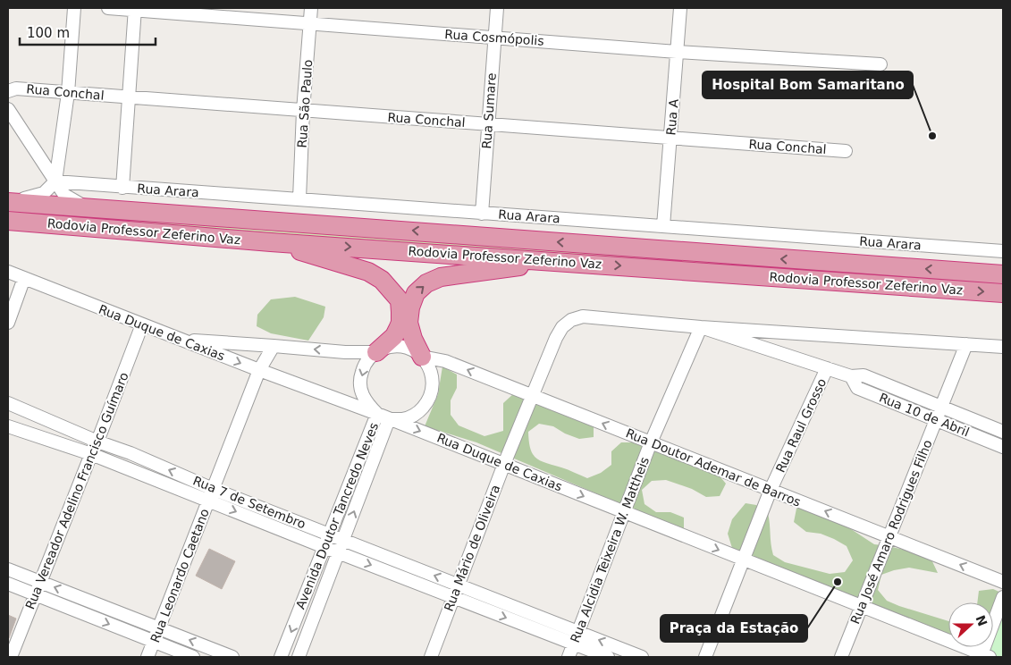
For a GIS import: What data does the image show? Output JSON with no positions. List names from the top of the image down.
{
  "streets": {
    "highway": ["Rodovia Professor Zeferino Vaz"],
    "street": [
      "Rua Cosmópolis",
      "Rua Conchal",
      "Rua São Paulo",
      "Rua Sumare",
      "Rua A",
      "Rua Arara",
      "Rua Duque de Caxias",
      "Rua 10 de Abril",
      "Rua Raul Grosso",
      "Rua Doutor Ademar de Barros",
      "Rua Vereador Adelino Francisco Guímaro",
      "Rua 7 de Setembro",
      "Avenida Doutor Tancredo Neves",
      "Rua José Amaro Rodrigues Filho",
      "Rua Mário de Oliveira",
      "Rua Alcidia Teixeira W. Mattheis",
      "Rua Leonardo Caetano"
    ]
  },
  "crossings": [
    ["Rua Cosmópolis", "Rua São Paulo"],
    ["Rua Cosmópolis", "Rua Sumare"],
    ["Rua Cosmópolis", "Rua A"],
    ["Rua Conchal", "Rua São Paulo"],
    ["Rua Conchal", "Rua Sumare"],
    ["Rua Conchal", "Rua A"],
    ["Rua São Paulo", "Rua Arara"],
    ["Rua Sumare", "Rua Arara"],
    ["Rua A", "Rua Arara"],
    ["Rua Duque de Caxias", "Rua Raul Grosso"],
    ["Rua Duque de Caxias", "Rua Doutor Ademar de Barros"],
    ["Rua Duque de Caxias", "Rua Vereador Adelino Francisco Guímaro"],
    ["Rua Duque de Caxias", "Avenida Doutor Tancredo Neves"],
    ["Rua Duque de Caxias", "Rua José Amaro Rodrigues Filho"],
    ["Rua Duque de Caxias", "Rua Mário de Oliveira"],
    ["Rua Duque de Caxias", "Rua Alcidia Teixeira W. Mattheis"],
    ["Rua Duque de Caxias", "Rua Leonardo Caetano"],
    ["Rua 10 de Abril", "Rua Raul Grosso"],
    ["Rua 10 de Abril", "Rua José Amaro Rodrigues Filho"],
    ["Rua 10 de Abril", "Rua Mário de Oliveira"],
    ["Rua 10 de Abril", "Rua Alcidia Teixeira W. Mattheis"],
    ["Rua Raul Grosso", "Rua Doutor Ademar de Barros"],
    ["Rua Doutor Ademar de Barros", "Avenida Doutor Tancredo Neves"],
    ["Rua Doutor Ademar de Barros", "Rua José Amaro Rodrigues Filho"],
    ["Rua Doutor Ademar de Barros", "Rua Mário de Oliveira"],
    ["Rua Doutor Ademar de Barros", "Rua Alcidia Teixeira W. Mattheis"],
    ["Rua Vereador Adelino Francisco Guímaro", "Rua 7 de Setembro"],
    ["Rua 7 de Setembro", "Avenida Doutor Tancredo Neves"],
    ["Rua 7 de Setembro", "Rua Mário de Oliveira"],
    ["Rua 7 de Setembro", "Rua Alcidia Teixeira W. Mattheis"],
    ["Rua 7 de Setembro", "Rua Leonardo Caetano"],
    ["Rua Mário de Oliveira", "Rua Alcidia Teixeira W. Mattheis"]
  ],
  "one_way": ["Rua Duque de Caxias", "Rua Doutor Ademar de Barros"],
  "places": ["Hospital Bom Samaritano", "Praça da Estação"],
  "scale_bar": "100 m",
  "north": "right"
}
